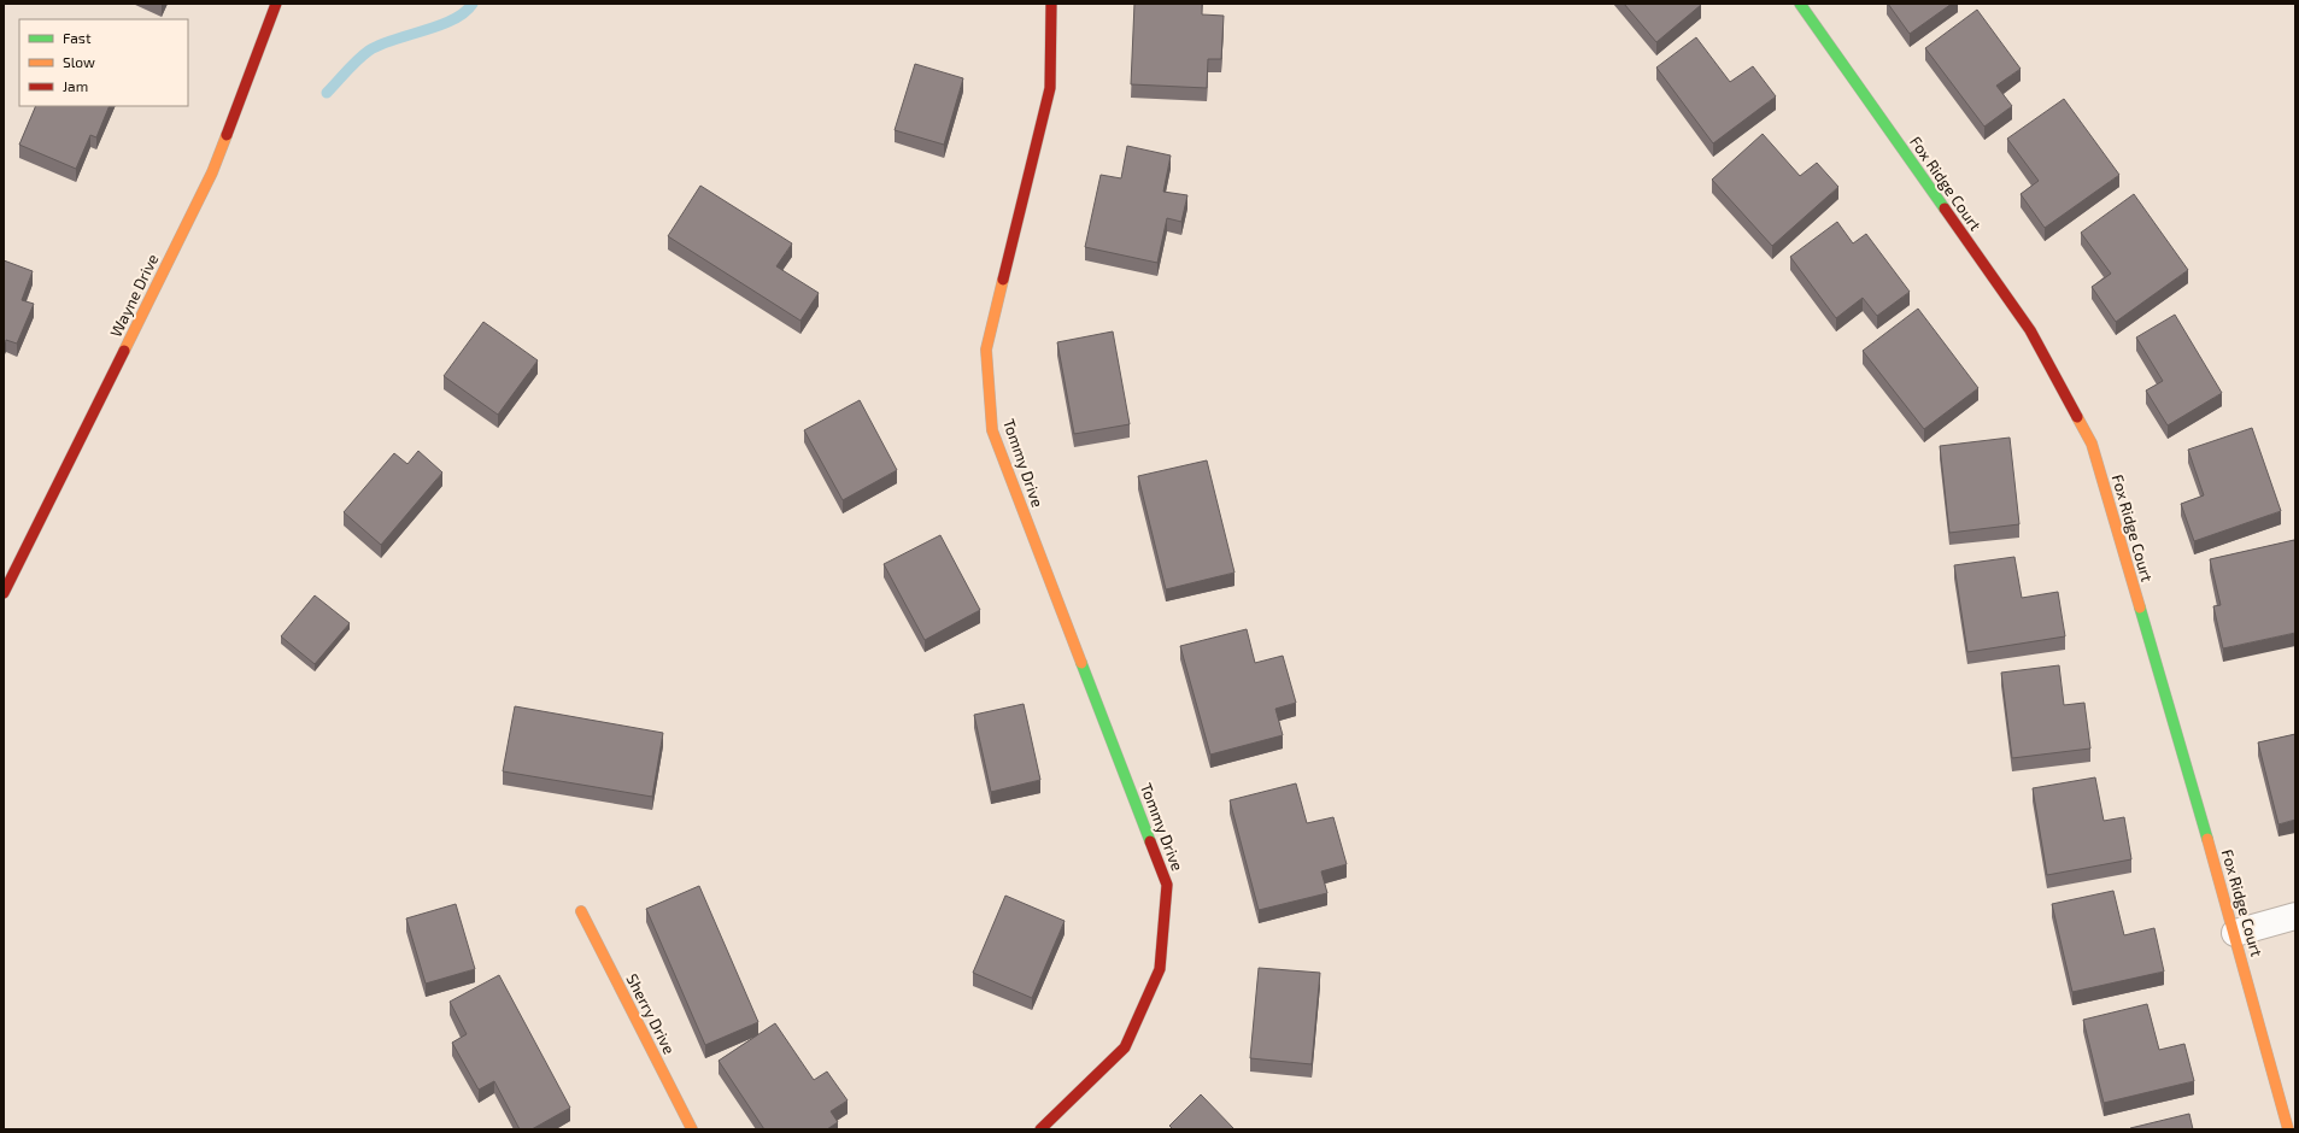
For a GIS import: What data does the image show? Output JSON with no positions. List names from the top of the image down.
{
  "streets": {
    "street": [
      "Fox Ridge Court",
      "Wayne Drive",
      "Tommy Drive",
      "Sherry Drive"
    ]
  },
  "legend": ["Fast", "Slow", "Jam"]
}
